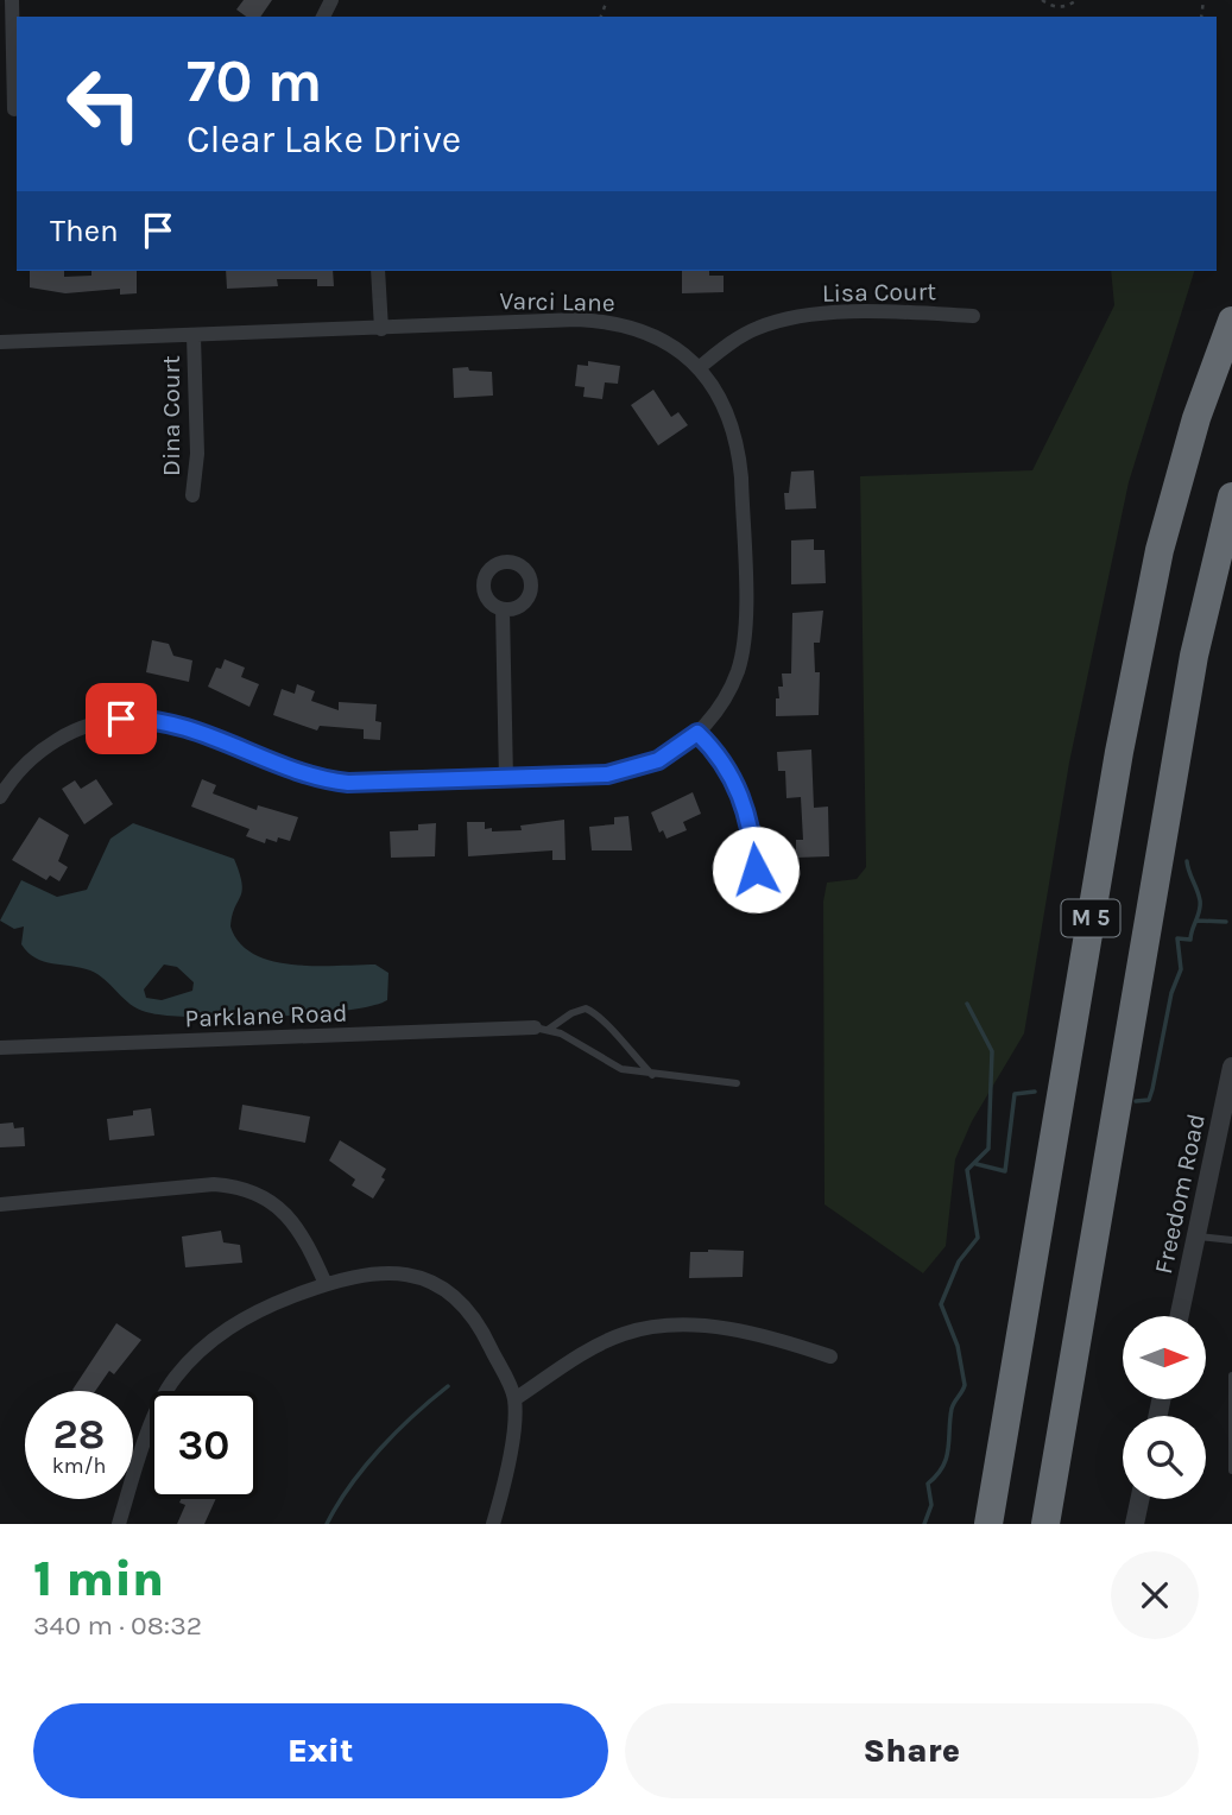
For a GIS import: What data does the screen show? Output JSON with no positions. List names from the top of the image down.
{
  "streets": {
    "highway": ["M 5"],
    "street": [
      "Lisa Court",
      "Varci Lane",
      "Dina Court",
      "Parklane Road",
      "Freedom Road"
    ]
  },
  "crossings": [
    ["Lisa Court", "Varci Lane"],
    ["Varci Lane", "Dina Court"]
  ],
  "north": "right",
  "page": {
    "turn": ["70 m", "Clear Lake Drive"],
    "then": "Then",
    "speed": "28 km/h",
    "limit": "30",
    "heading": ["1 min", "340 m · 08:32"],
    "buttons": ["Exit", "Share"]
  }
}
